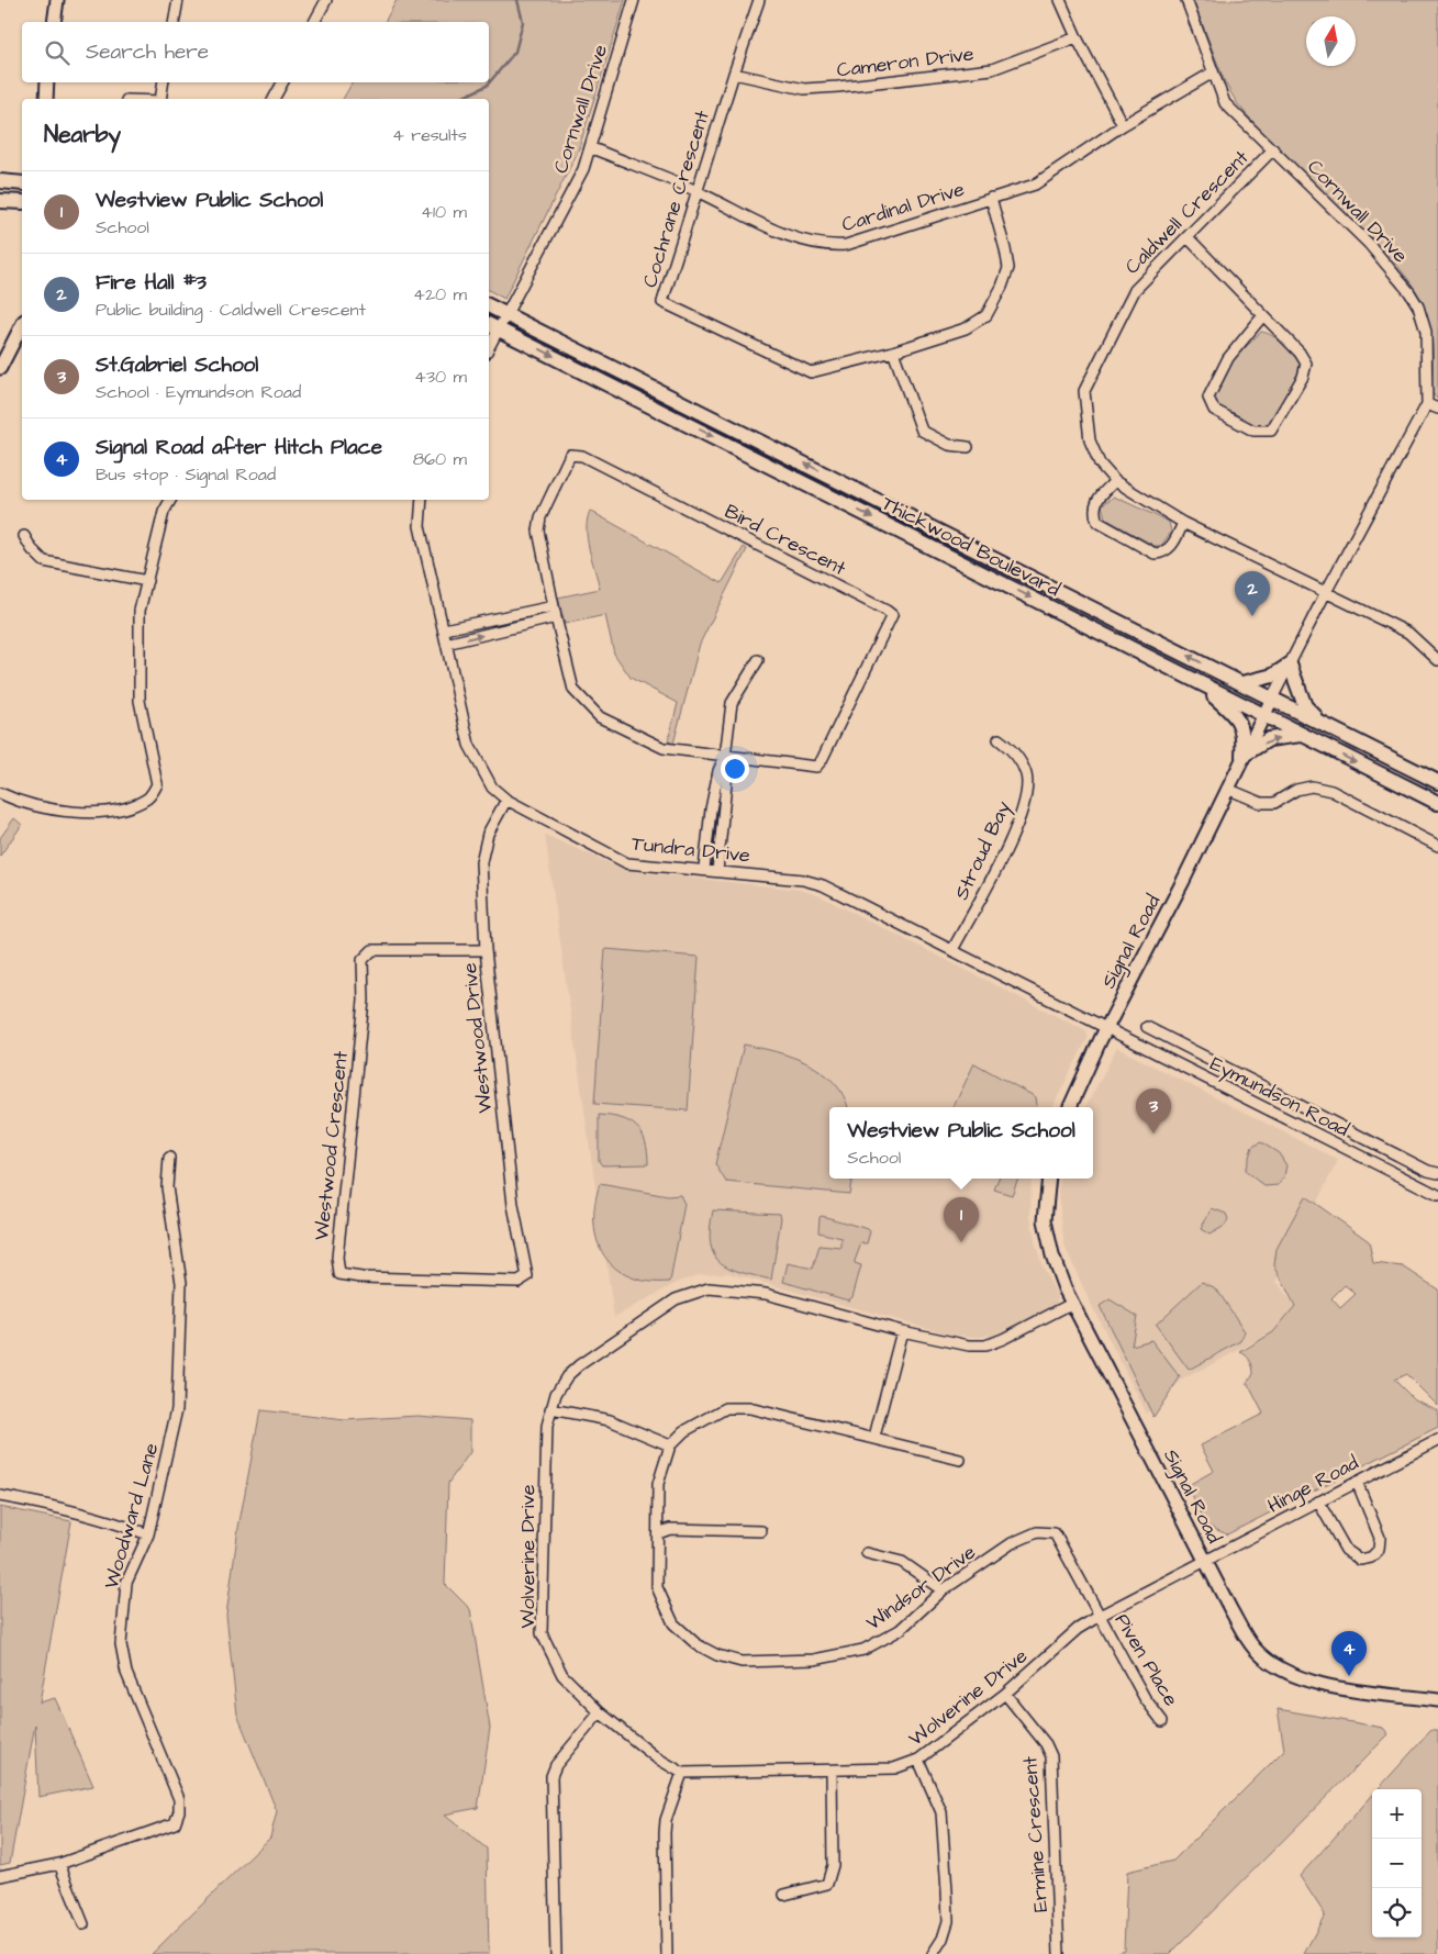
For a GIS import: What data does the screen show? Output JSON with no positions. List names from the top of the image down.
{
  "streets": {
    "main road": ["Thickwood Boulevard"],
    "street": [
      "Cameron Drive",
      "Cornwall Drive",
      "Cochrane Crescent",
      "Cardinal Drive",
      "Caldwell Crescent",
      "Bird Crescent",
      "Tundra Drive",
      "Stroud Bay",
      "Signal Road",
      "Westwood Drive",
      "Eymundson Road",
      "Westwood Crescent",
      "Hinge Road",
      "Woodward Lane",
      "Wolverine Drive",
      "Windsor Drive",
      "Piven Place",
      "Ermine Crescent"
    ]
  },
  "crossings": [
    ["Cameron Drive", "Cochrane Crescent"],
    ["Cornwall Drive", "Cardinal Drive"],
    ["Cornwall Drive", "Caldwell Crescent"],
    ["Cornwall Drive", "Thickwood Boulevard"],
    ["Cornwall Drive", "Signal Road"],
    ["Cochrane Crescent", "Cardinal Drive"],
    ["Thickwood Boulevard", "Signal Road"],
    ["Tundra Drive", "Stroud Bay"],
    ["Tundra Drive", "Signal Road"],
    ["Tundra Drive", "Westwood Drive"],
    ["Tundra Drive", "Eymundson Road"],
    ["Signal Road", "Eymundson Road"],
    ["Signal Road", "Hinge Road"],
    ["Signal Road", "Wolverine Drive"],
    ["Westwood Drive", "Westwood Crescent"],
    ["Hinge Road", "Wolverine Drive"],
    ["Wolverine Drive", "Windsor Drive"],
    ["Wolverine Drive", "Piven Place"],
    ["Wolverine Drive", "Ermine Crescent"],
    ["Windsor Drive", "Piven Place"]
  ],
  "north": "top",
  "page": {
    "search": "Search here",
    "heading": ["Nearby", "4 results"],
    "list": [
      {
        "mark": "1",
        "name": "Westview Public School",
        "note": "School",
        "value": "410 m"
      },
      {
        "mark": "2",
        "name": "Fire Hall #3",
        "note": "Public building · Caldwell Crescent",
        "value": "420 m"
      },
      {
        "mark": "3",
        "name": "St.Gabriel School",
        "note": "School · Eymundson Road",
        "value": "430 m"
      },
      {
        "mark": "4",
        "name": "Signal Road after Hitch Place",
        "note": "Bus stop · Signal Road",
        "value": "860 m"
      }
    ],
    "pins": [
      "2",
      "3",
      "1",
      "4"
    ],
    "popup": ["Westview Public School", "School"],
    "map_buttons": ["+", "−"]
  }
}
